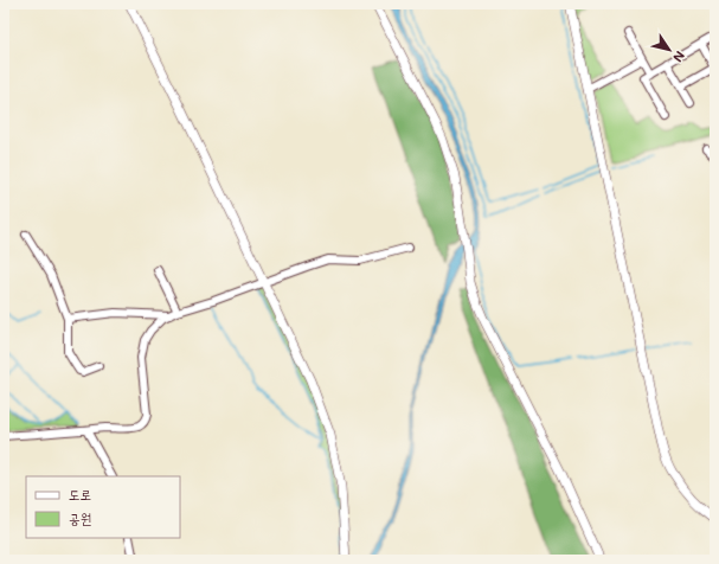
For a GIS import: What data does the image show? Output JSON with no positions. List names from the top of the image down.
{
  "legend": ["도로", "공원"],
  "north": "bottom right"
}
